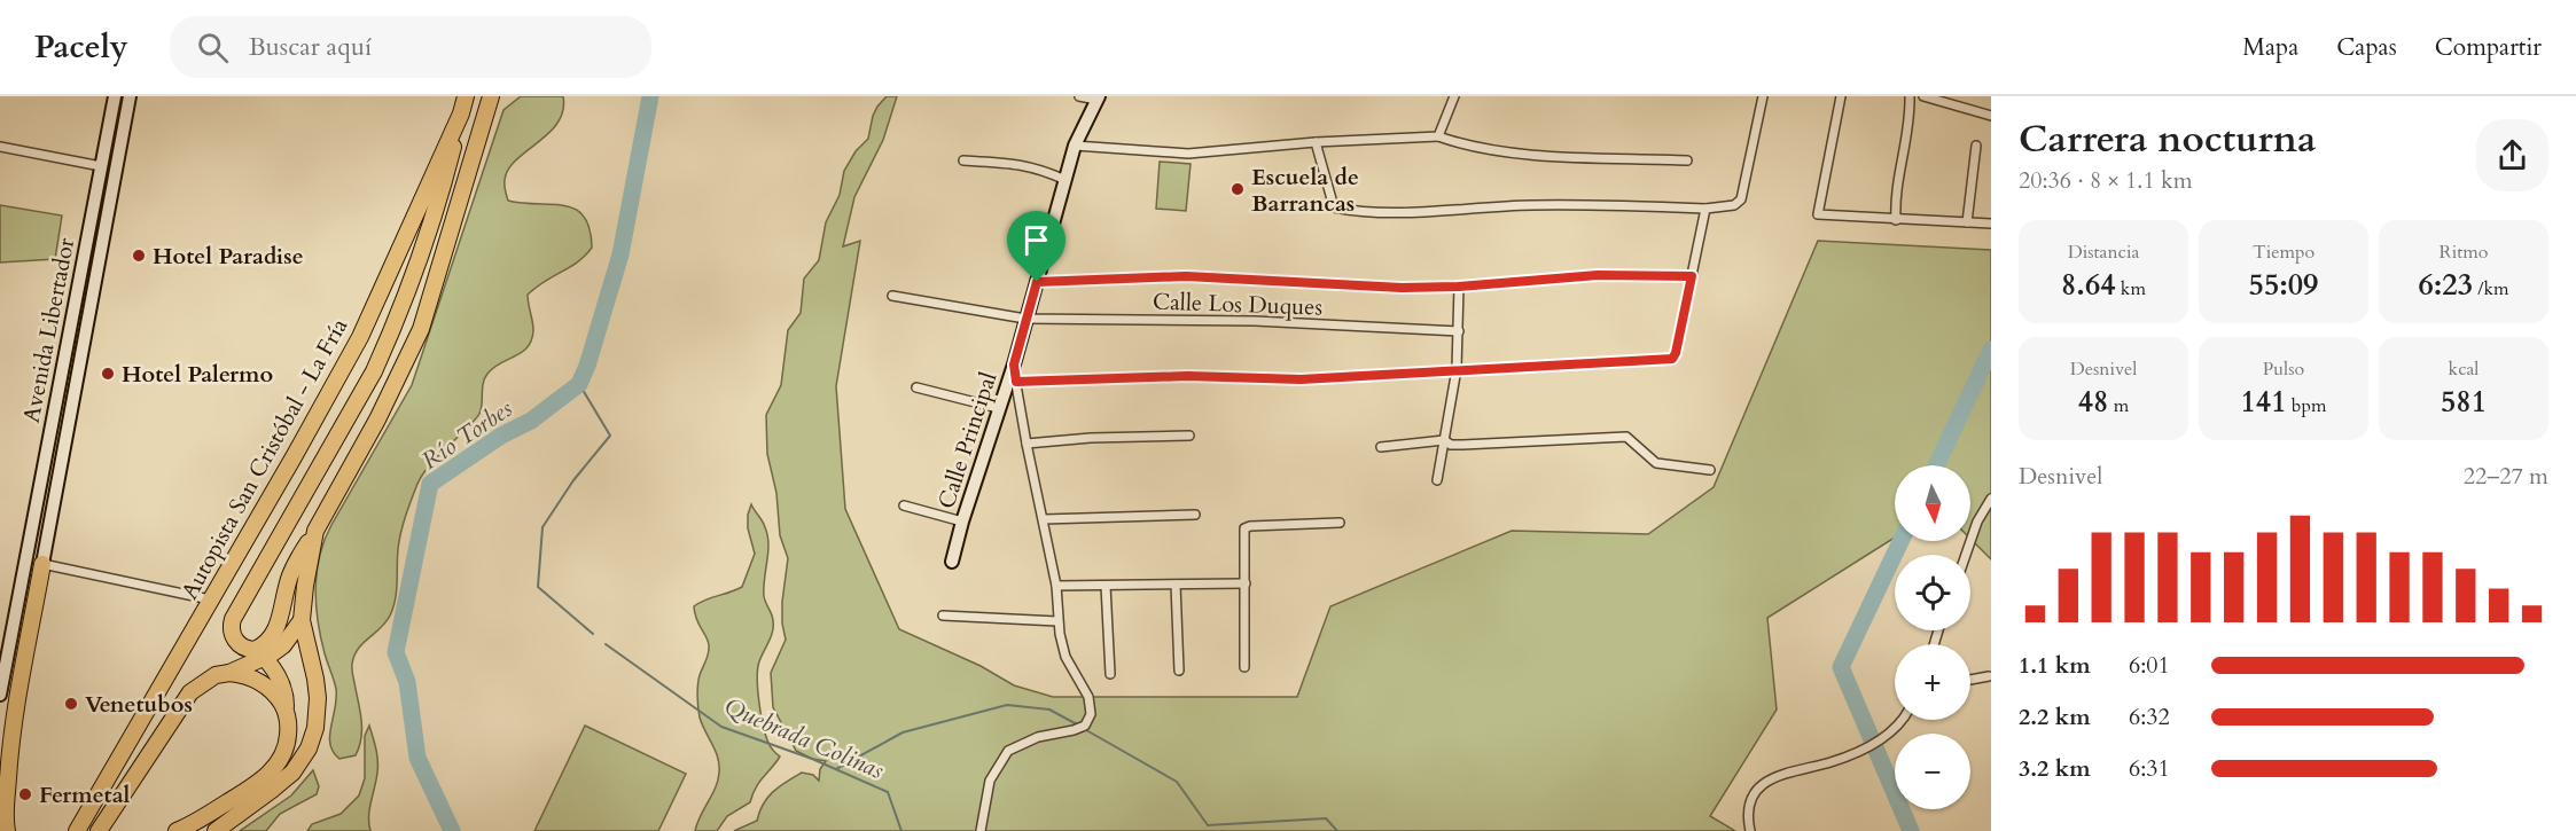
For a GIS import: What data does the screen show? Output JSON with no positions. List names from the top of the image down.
{
  "streets": {
    "highway": ["Autopista San Cristóbal - La Fría"],
    "main road": ["Avenida Libertador", "Calle Principal"],
    "street": ["Calle Los Duques"]
  },
  "crossings": [
    ["Calle Los Duques", "Calle Principal"]
  ],
  "water": ["Río Torbes", "Quebrada Colinas"],
  "places": [
    "Escuela de Barrancas",
    "Hotel Paradise",
    "Hotel Palermo",
    "Venetubos",
    "Fermetal"
  ],
  "north": "bottom",
  "page": {
    "header": "Pacely",
    "search": "Buscar aquí",
    "nav": ["Mapa", "Capas", "Compartir"],
    "heading": ["Carrera nocturna", "20:36 · 8 × 1.1 km"],
    "stats": [
      ["Distancia", "8.64 km"],
      ["Tiempo", "55:09"],
      ["Ritmo", "6:23 /km"],
      ["Desnivel", "48 m"],
      ["Pulso", "141 bpm"],
      ["kcal", "581"]
    ],
    "chart": ["Desnivel", "22–27 m"],
    "map_buttons": ["+", "−"],
    "list": [
      {
        "name": "1.1 km",
        "note": "6:01"
      },
      {
        "name": "2.2 km",
        "note": "6:32"
      },
      {
        "name": "3.2 km",
        "note": "6:31"
      }
    ]
  }
}
